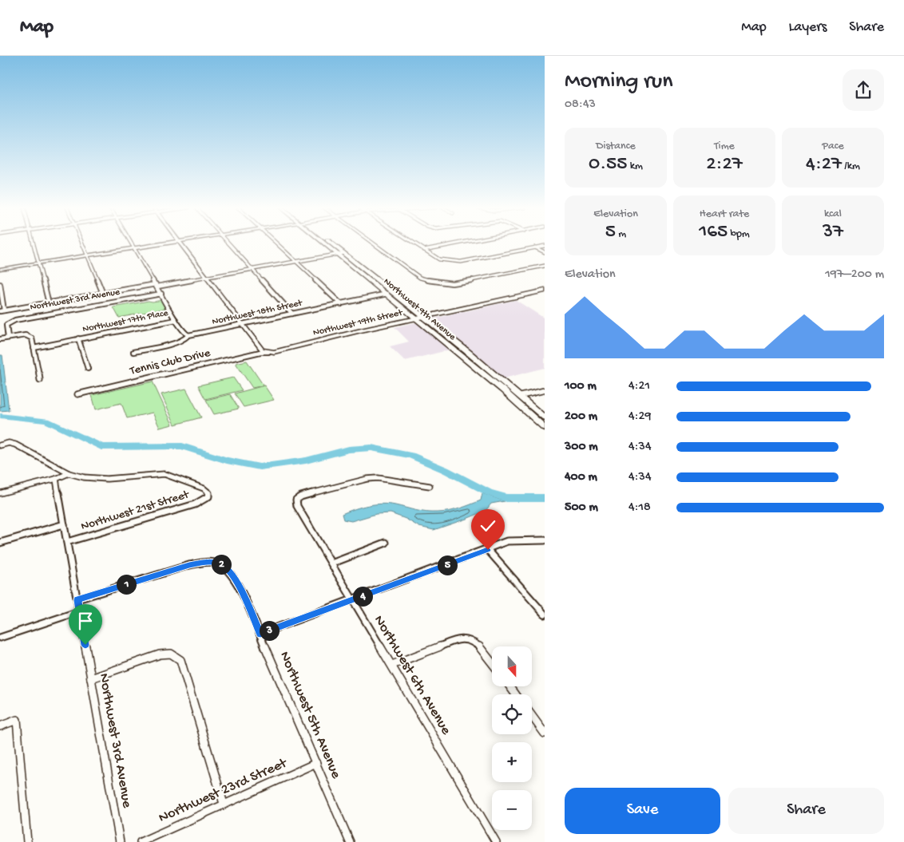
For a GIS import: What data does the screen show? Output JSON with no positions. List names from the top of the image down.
{
  "streets": {
    "main road": ["Northwest 9th Avenue"],
    "street": [
      "Northwest 3rd Avenue",
      "Northwest 18th Street",
      "Northwest 17th Place",
      "Northwest 19th Street",
      "Tennis Club Drive",
      "Northwest 21st Street",
      "Northwest 6th Avenue",
      "Northwest 5th Avenue",
      "Northwest 23rd Street"
    ]
  },
  "crossings": [
    ["Northwest 3rd Avenue", "Northwest 21st Street"],
    ["Northwest 3rd Avenue", "Northwest 5th Avenue"],
    ["Northwest 9th Avenue", "Northwest 18th Street"],
    ["Northwest 9th Avenue", "Northwest 19th Street"],
    ["Northwest 19th Street", "Tennis Club Drive"],
    ["Northwest 5th Avenue", "Northwest 23rd Street"]
  ],
  "north": "bottom",
  "page": {
    "header": "Map",
    "nav": ["Map", "Layers", "Share"],
    "heading": ["Morning run", "08:43"],
    "stats": [
      ["Distance", "0.55 km"],
      ["Time", "2:27"],
      ["Pace", "4:27 /km"],
      ["Elevation", "5 m"],
      ["Heart rate", "165 bpm"],
      ["kcal", "37"]
    ],
    "chart": ["Elevation", "197–200 m"],
    "list": [
      {
        "name": "100 m",
        "note": "4:21"
      },
      {
        "name": "200 m",
        "note": "4:29"
      },
      {
        "name": "300 m",
        "note": "4:34"
      },
      {
        "name": "400 m",
        "note": "4:34"
      },
      {
        "name": "500 m",
        "note": "4:18"
      }
    ],
    "pins": [
      "2",
      "5",
      "1",
      "4",
      "3"
    ],
    "map_buttons": ["+", "−"],
    "buttons": ["Save", "Share"]
  }
}
